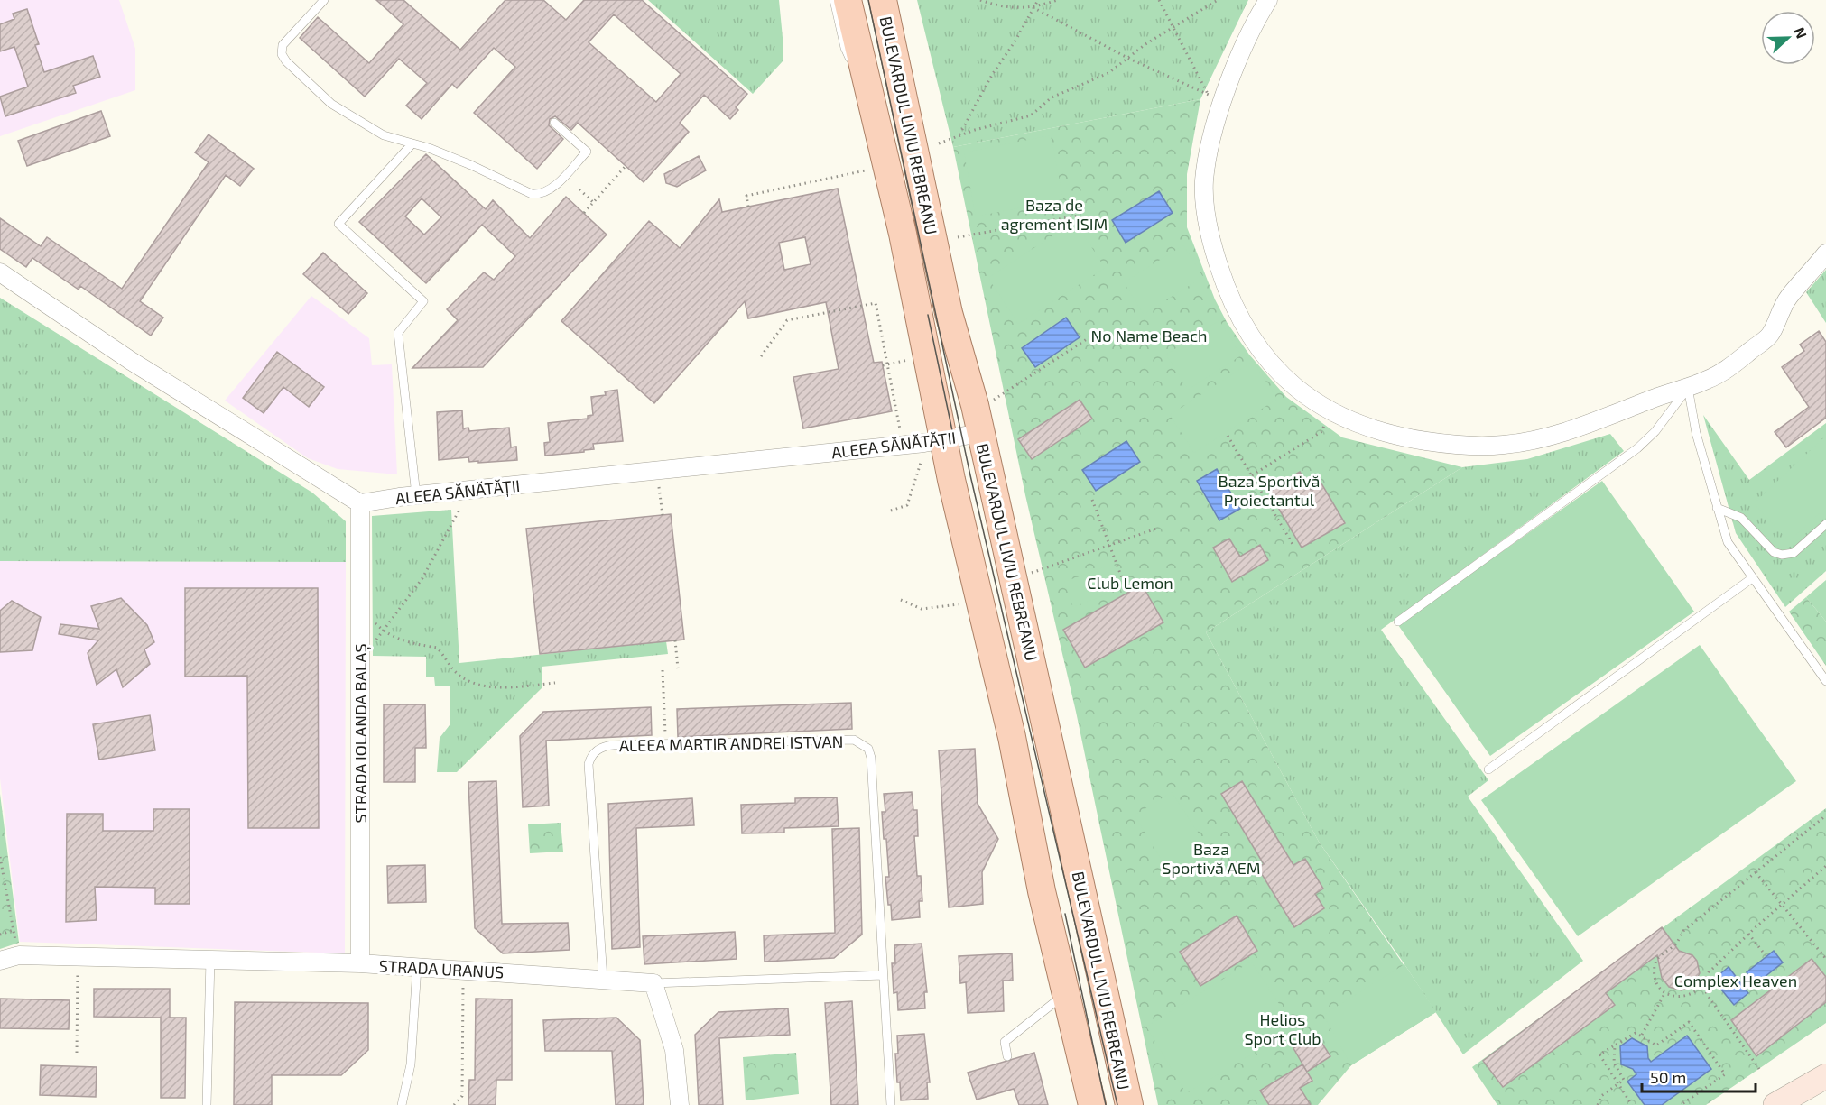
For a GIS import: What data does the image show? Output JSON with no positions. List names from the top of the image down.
{
  "streets": {
    "main road": ["BULEVARDUL LIVIU REBREANU"],
    "street": ["ALEEA SĂNĂTĂȚII", "STRADA IOLANDA BALAȘ", "STRADA URANUS"],
    "lane": ["ALEEA MARTIR ANDREI ISTVAN"]
  },
  "crossings": [
    ["BULEVARDUL LIVIU REBREANU", "ALEEA SĂNĂTĂȚII"],
    ["ALEEA SĂNĂTĂȚII", "STRADA IOLANDA BALAȘ"],
    ["STRADA IOLANDA BALAȘ", "STRADA URANUS"],
    ["ALEEA MARTIR ANDREI ISTVAN", "STRADA URANUS"]
  ],
  "parks": [
    "Baza de agrement ISIM",
    "No Name Beach",
    "Baza Sportivă Proiectantul",
    "Club Lemon",
    "Baza Sportivă AEM",
    "Complex Heaven",
    "Helios Sport Club"
  ],
  "scale_bar": "50 m",
  "north": "right"
}
